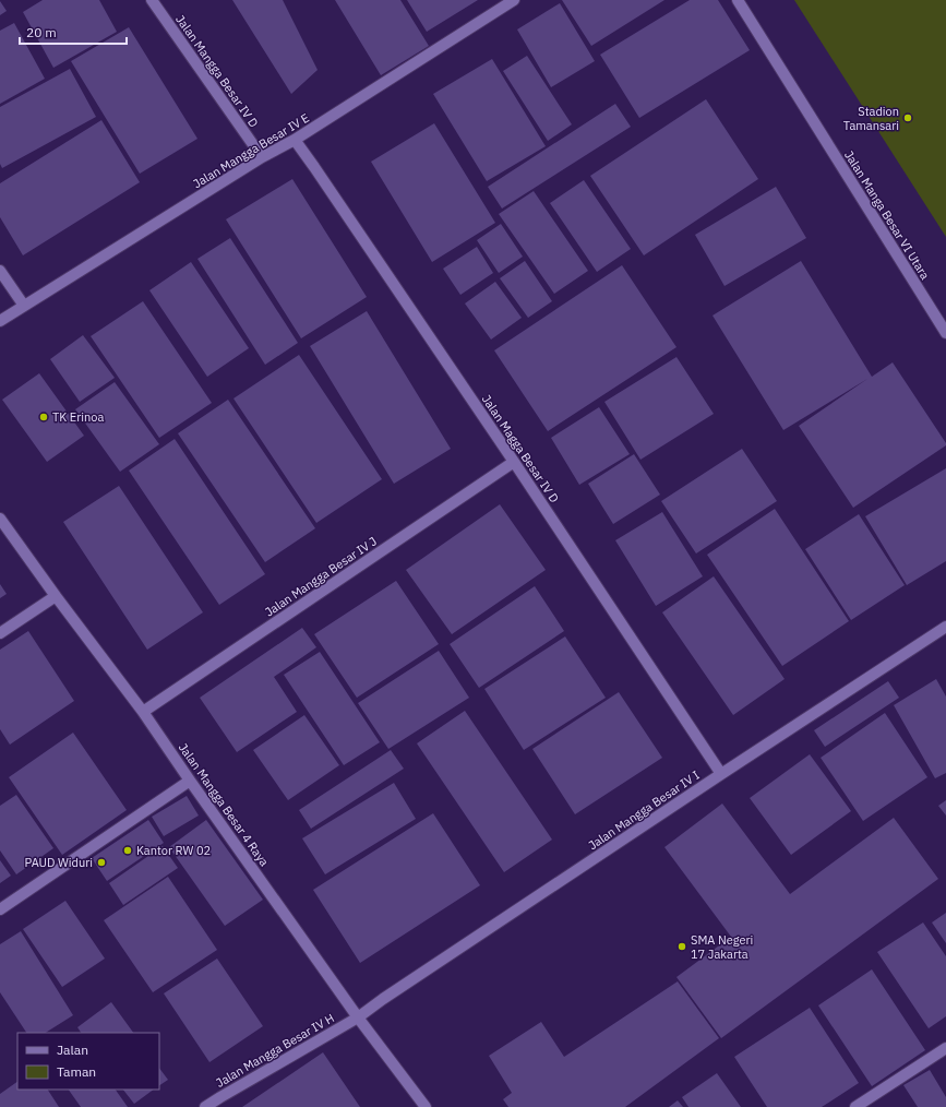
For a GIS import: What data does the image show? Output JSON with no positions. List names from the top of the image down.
{
  "streets": {
    "street": [
      "Jalan Mangga Besar IV D",
      "Jalan Mangga Besar IV E",
      "Jalan Manga Besar VI Utara",
      "Jalan Magga Besar IV D",
      "Jalan Mangga Besar IV J",
      "Jalan Mangga Besar 4 Raya",
      "Jalan Mangga Besar IV I",
      "Jalan Mangga Besar IV H"
    ]
  },
  "crossings": [
    ["Jalan Mangga Besar IV D", "Jalan Mangga Besar IV E"],
    ["Jalan Mangga Besar IV E", "Jalan Magga Besar IV D"],
    ["Jalan Magga Besar IV D", "Jalan Mangga Besar IV J"],
    ["Jalan Magga Besar IV D", "Jalan Mangga Besar IV I"],
    ["Jalan Mangga Besar IV J", "Jalan Mangga Besar 4 Raya"],
    ["Jalan Mangga Besar 4 Raya", "Jalan Mangga Besar IV I"],
    ["Jalan Mangga Besar 4 Raya", "Jalan Mangga Besar IV H"],
    ["Jalan Mangga Besar IV I", "Jalan Mangga Besar IV H"]
  ],
  "places": [
    "Stadion Tamansari",
    "TK Erinoa",
    "Kantor RW 02",
    "PAUD Widuri",
    "SMA Negeri 17 Jakarta"
  ],
  "legend": ["Jalan", "Taman"],
  "scale_bar": "20 m"
}
